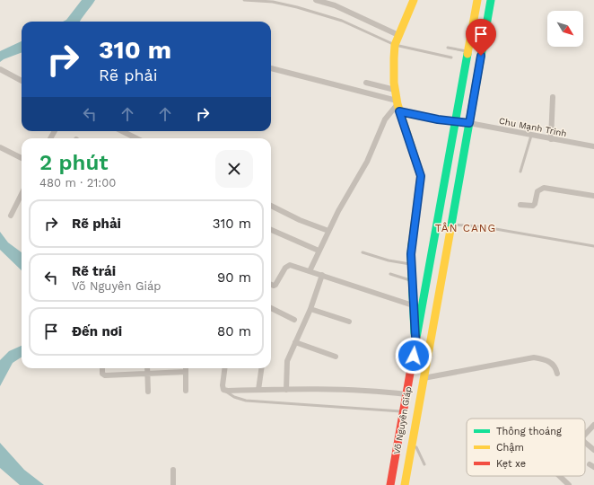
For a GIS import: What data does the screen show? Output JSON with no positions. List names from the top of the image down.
{
  "streets": {
    "main road": ["Võ Nguyên Giáp"],
    "street": ["Chu Mạnh Trinh"]
  },
  "crossings": [
    ["Chu Mạnh Trinh", "Võ Nguyên Giáp"]
  ],
  "districts": ["TÂN CANG"],
  "legend": ["Thông thoáng", "Chậm", "Kẹt xe"],
  "north": "bottom right",
  "page": {
    "turn": ["310 m", "Rẽ phải"],
    "heading": ["2 phút", "480 m · 21:00"],
    "list": [
      {
        "name": "Rẽ phải",
        "value": "310 m"
      },
      {
        "name": "Rẽ trái",
        "note": "Võ Nguyên Giáp",
        "value": "90 m"
      },
      {
        "name": "Đến nơi",
        "value": "80 m"
      }
    ]
  }
}
